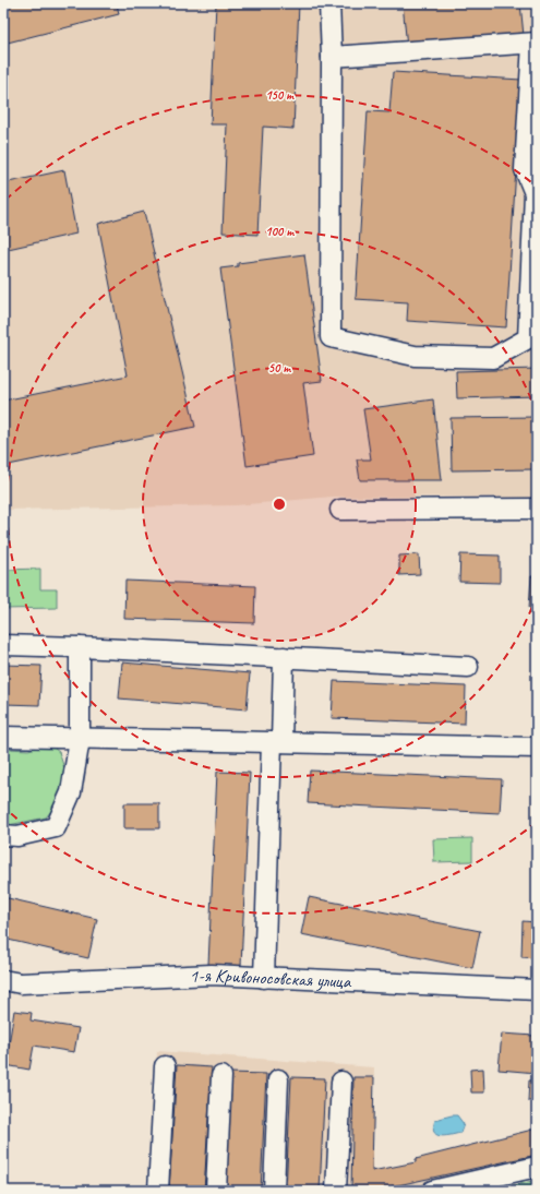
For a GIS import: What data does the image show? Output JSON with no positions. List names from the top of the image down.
{
  "streets": {
    "street": ["1-я Кривоносовская улица"]
  },
  "rings": ["150 m", "100 m", "50 m"]
}
